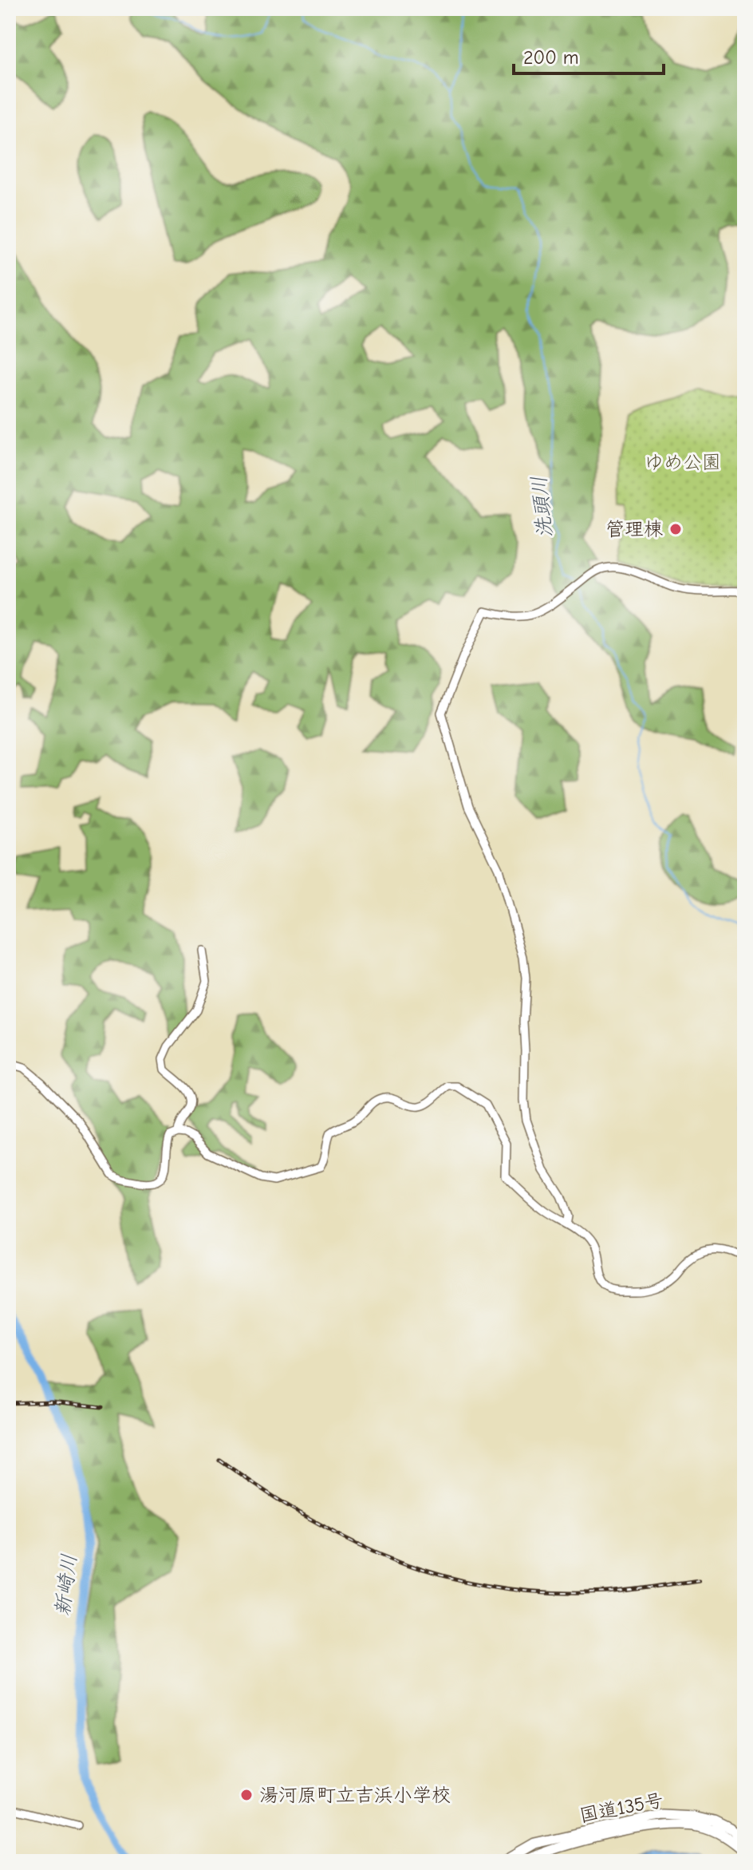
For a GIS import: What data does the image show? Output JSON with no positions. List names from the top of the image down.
{
  "streets": {
    "highway": ["国道135号"]
  },
  "water": ["洗頭川", "新崎川"],
  "parks": ["ゆめ公園"],
  "places": ["管理棟", "湯河原町立吉浜小学校"],
  "scale_bar": "200 m"
}
